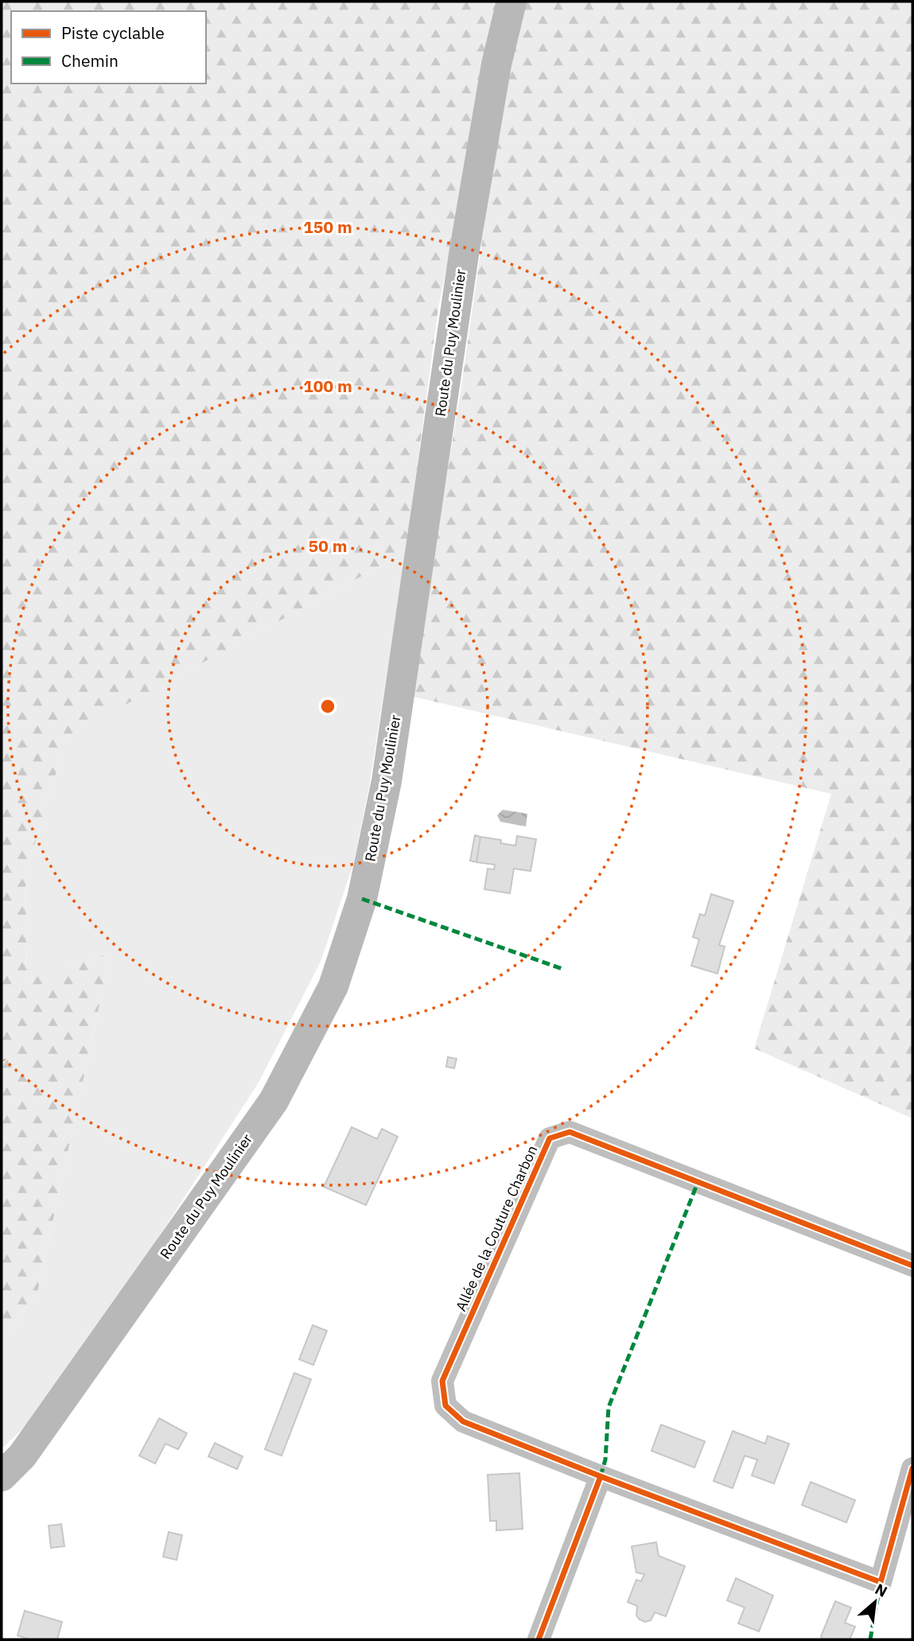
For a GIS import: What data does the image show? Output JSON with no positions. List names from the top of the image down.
{
  "streets": {
    "main road": ["Route du Puy Moulinier"],
    "street": ["Allée de la Couture Charbon"]
  },
  "legend": ["Piste cyclable", "Chemin"],
  "north": "top right",
  "rings": ["150 m", "100 m", "50 m"]
}
